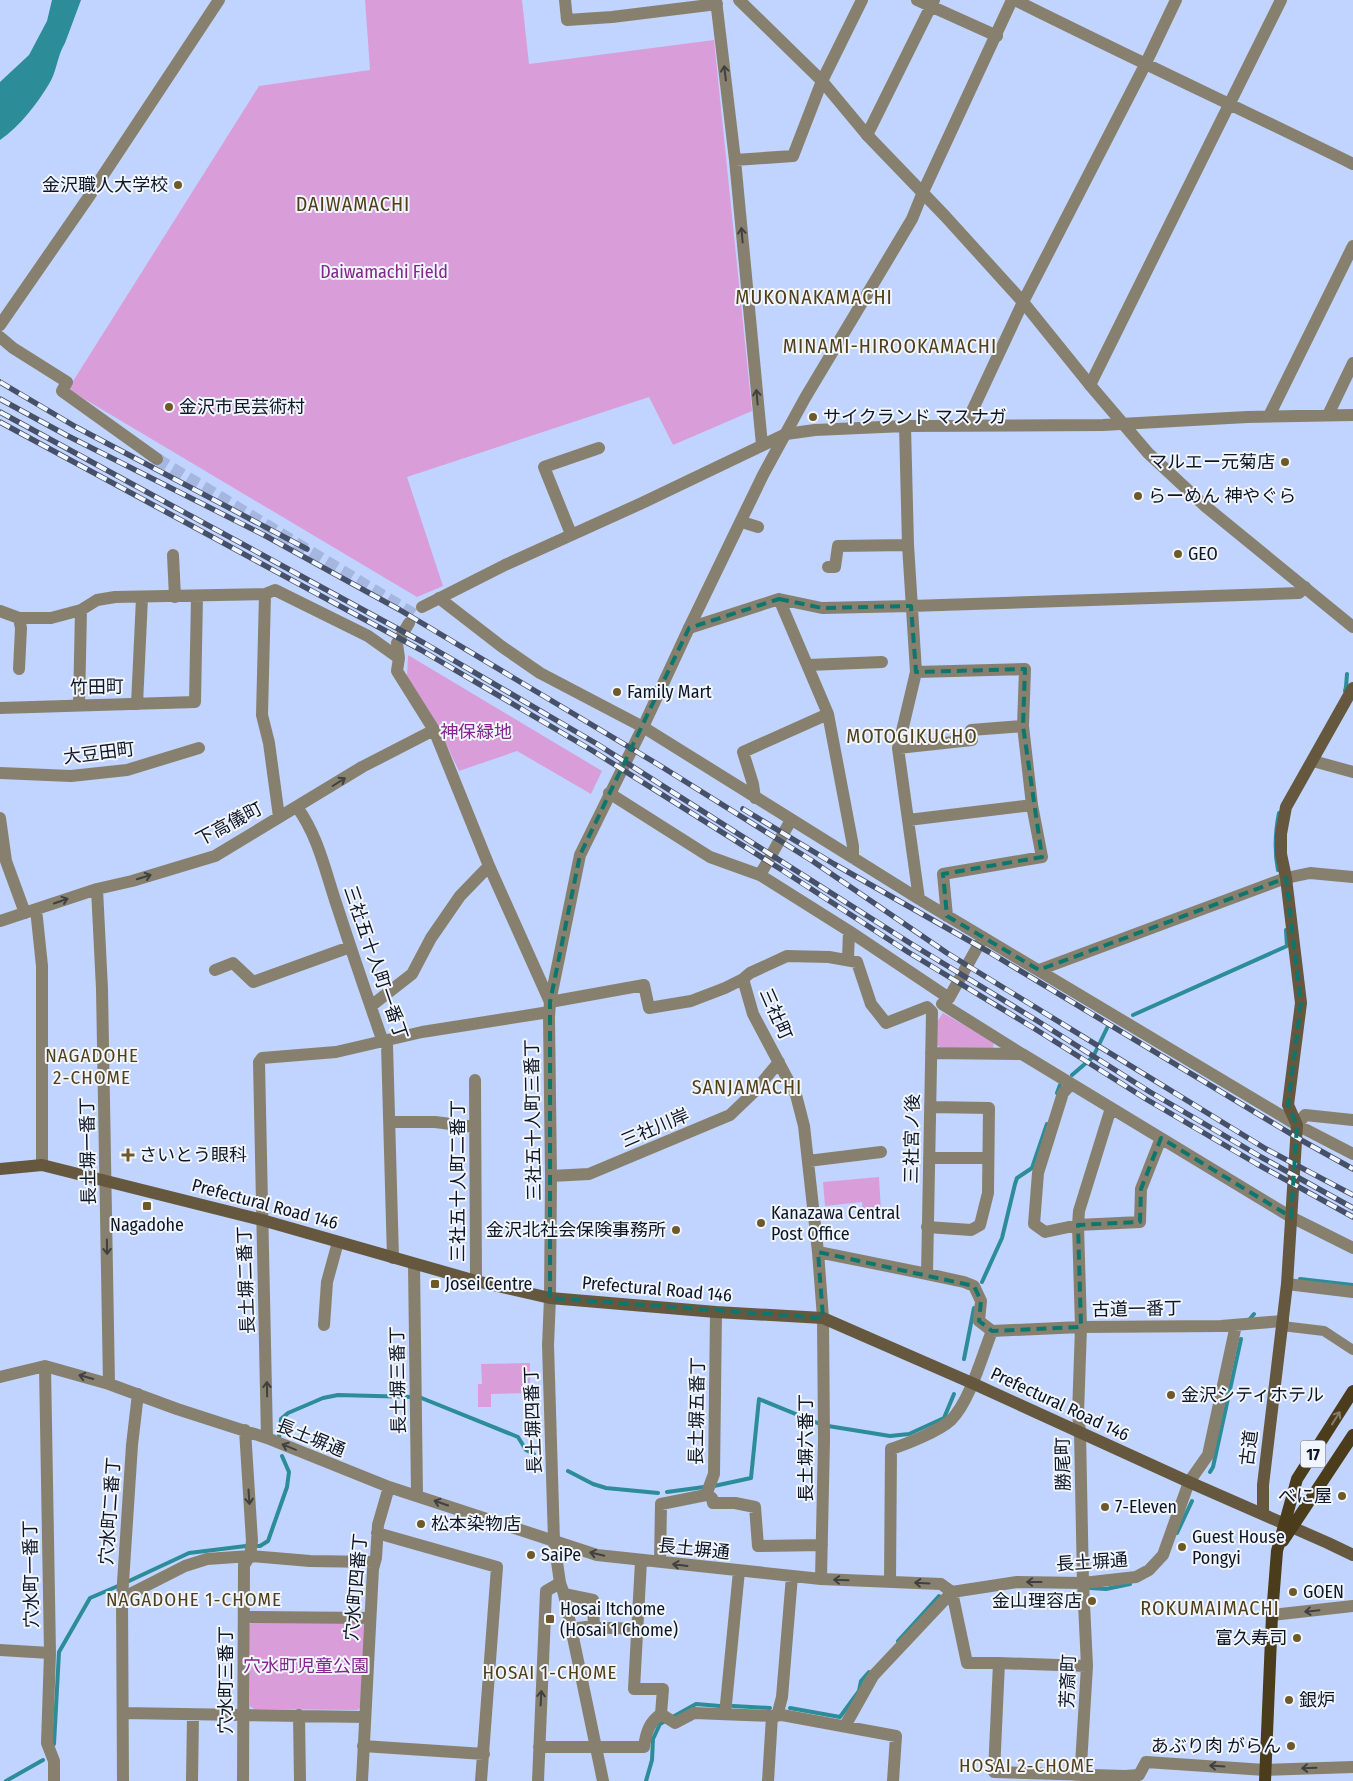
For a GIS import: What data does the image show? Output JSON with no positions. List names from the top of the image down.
{
  "streets": {
    "main road": ["Prefectural Road 146", "古道", "17"],
    "street": [
      "竹田町",
      "大豆田町",
      "下高儀町",
      "三社五十人町一番丁",
      "三社町",
      "三社五十人町三番丁",
      "三社川岸",
      "三社宮ノ後",
      "長土塀一番丁",
      "三社五十人町二番丁",
      "長土塀二番丁",
      "古道一番丁",
      "長土塀三番丁",
      "長土塀五番丁",
      "長土塀四番丁",
      "長土塀通",
      "長土塀六番丁",
      "勝尾町",
      "穴水町二番丁",
      "穴水町一番丁",
      "穴水町四番丁",
      "穴水町三番丁",
      "芳斎町"
    ]
  },
  "crossings": [
    ["下高儀町", "三社五十人町一番丁"],
    ["下高儀町", "長土塀一番丁"],
    ["三社五十人町一番丁", "Prefectural Road 146"],
    ["三社五十人町一番丁", "長土塀二番丁"],
    ["三社町", "三社川岸"],
    ["三社町", "長土塀六番丁"],
    ["三社五十人町三番丁", "三社川岸"],
    ["三社五十人町三番丁", "Prefectural Road 146"],
    ["三社五十人町三番丁", "長土塀四番丁"],
    ["長土塀一番丁", "Prefectural Road 146"],
    ["長土塀一番丁", "長土塀通"],
    ["三社五十人町二番丁", "Prefectural Road 146"],
    ["Prefectural Road 146", "長土塀二番丁"],
    ["Prefectural Road 146", "長土塀三番丁"],
    ["Prefectural Road 146", "長土塀五番丁"],
    ["Prefectural Road 146", "長土塀四番丁"],
    ["Prefectural Road 146", "長土塀通"],
    ["Prefectural Road 146", "長土塀六番丁"],
    ["Prefectural Road 146", "古道"],
    ["Prefectural Road 146", "17"],
    ["Prefectural Road 146", "勝尾町"],
    ["長土塀二番丁", "長土塀通"],
    ["古道一番丁", "長土塀通"],
    ["古道一番丁", "古道"],
    ["古道一番丁", "勝尾町"],
    ["長土塀三番丁", "長土塀通"],
    ["長土塀四番丁", "長土塀通"],
    ["長土塀通", "長土塀六番丁"],
    ["長土塀通", "勝尾町"],
    ["長土塀通", "穴水町二番丁"],
    ["長土塀通", "穴水町一番丁"],
    ["長土塀通", "穴水町四番丁"],
    ["長土塀通", "穴水町三番丁"],
    ["長土塀通", "芳斎町"],
    ["勝尾町", "芳斎町"]
  ],
  "one_way": ["下高儀町", "長土塀一番丁", "穴水町三番丁"],
  "districts": [
    "DAIWAMACHI",
    "MUKONAKAMACHI",
    "MINAMI-HIROOKAMACHI",
    "MOTOGIKUCHO",
    "NAGADOHE 2-CHOME",
    "SANJAMACHI",
    "NAGADOHE 1-CHOME",
    "ROKUMAIMACHI",
    "HOSAI 1-CHOME",
    "HOSAI 2-CHOME"
  ],
  "parks": ["Daiwamachi Field", "神保緑地", "穴水町児童公園"],
  "places": {
    "other": [
      "金沢職人大学校",
      "金沢市民芸術村",
      "サイクランド マスナガ",
      "マルエー元菊店",
      "らーめん 神やぐら",
      "GEO",
      "Family Mart",
      "Kanazawa Central Post Office",
      "金沢北社会保険事務所",
      "金沢シティホテル",
      "べに屋",
      "7-Eleven",
      "松本染物店",
      "Guest House Pongyi",
      "SaiPe",
      "GOEN",
      "金山理容店",
      "富久寿司",
      "銀炉",
      "あぶり肉 がらん"
    ],
    "health": ["さいとう眼科"],
    "transit": ["Nagadohe", "Josei Centre", "Hosai Itchome (Hosai 1 Chome)"]
  }
}
